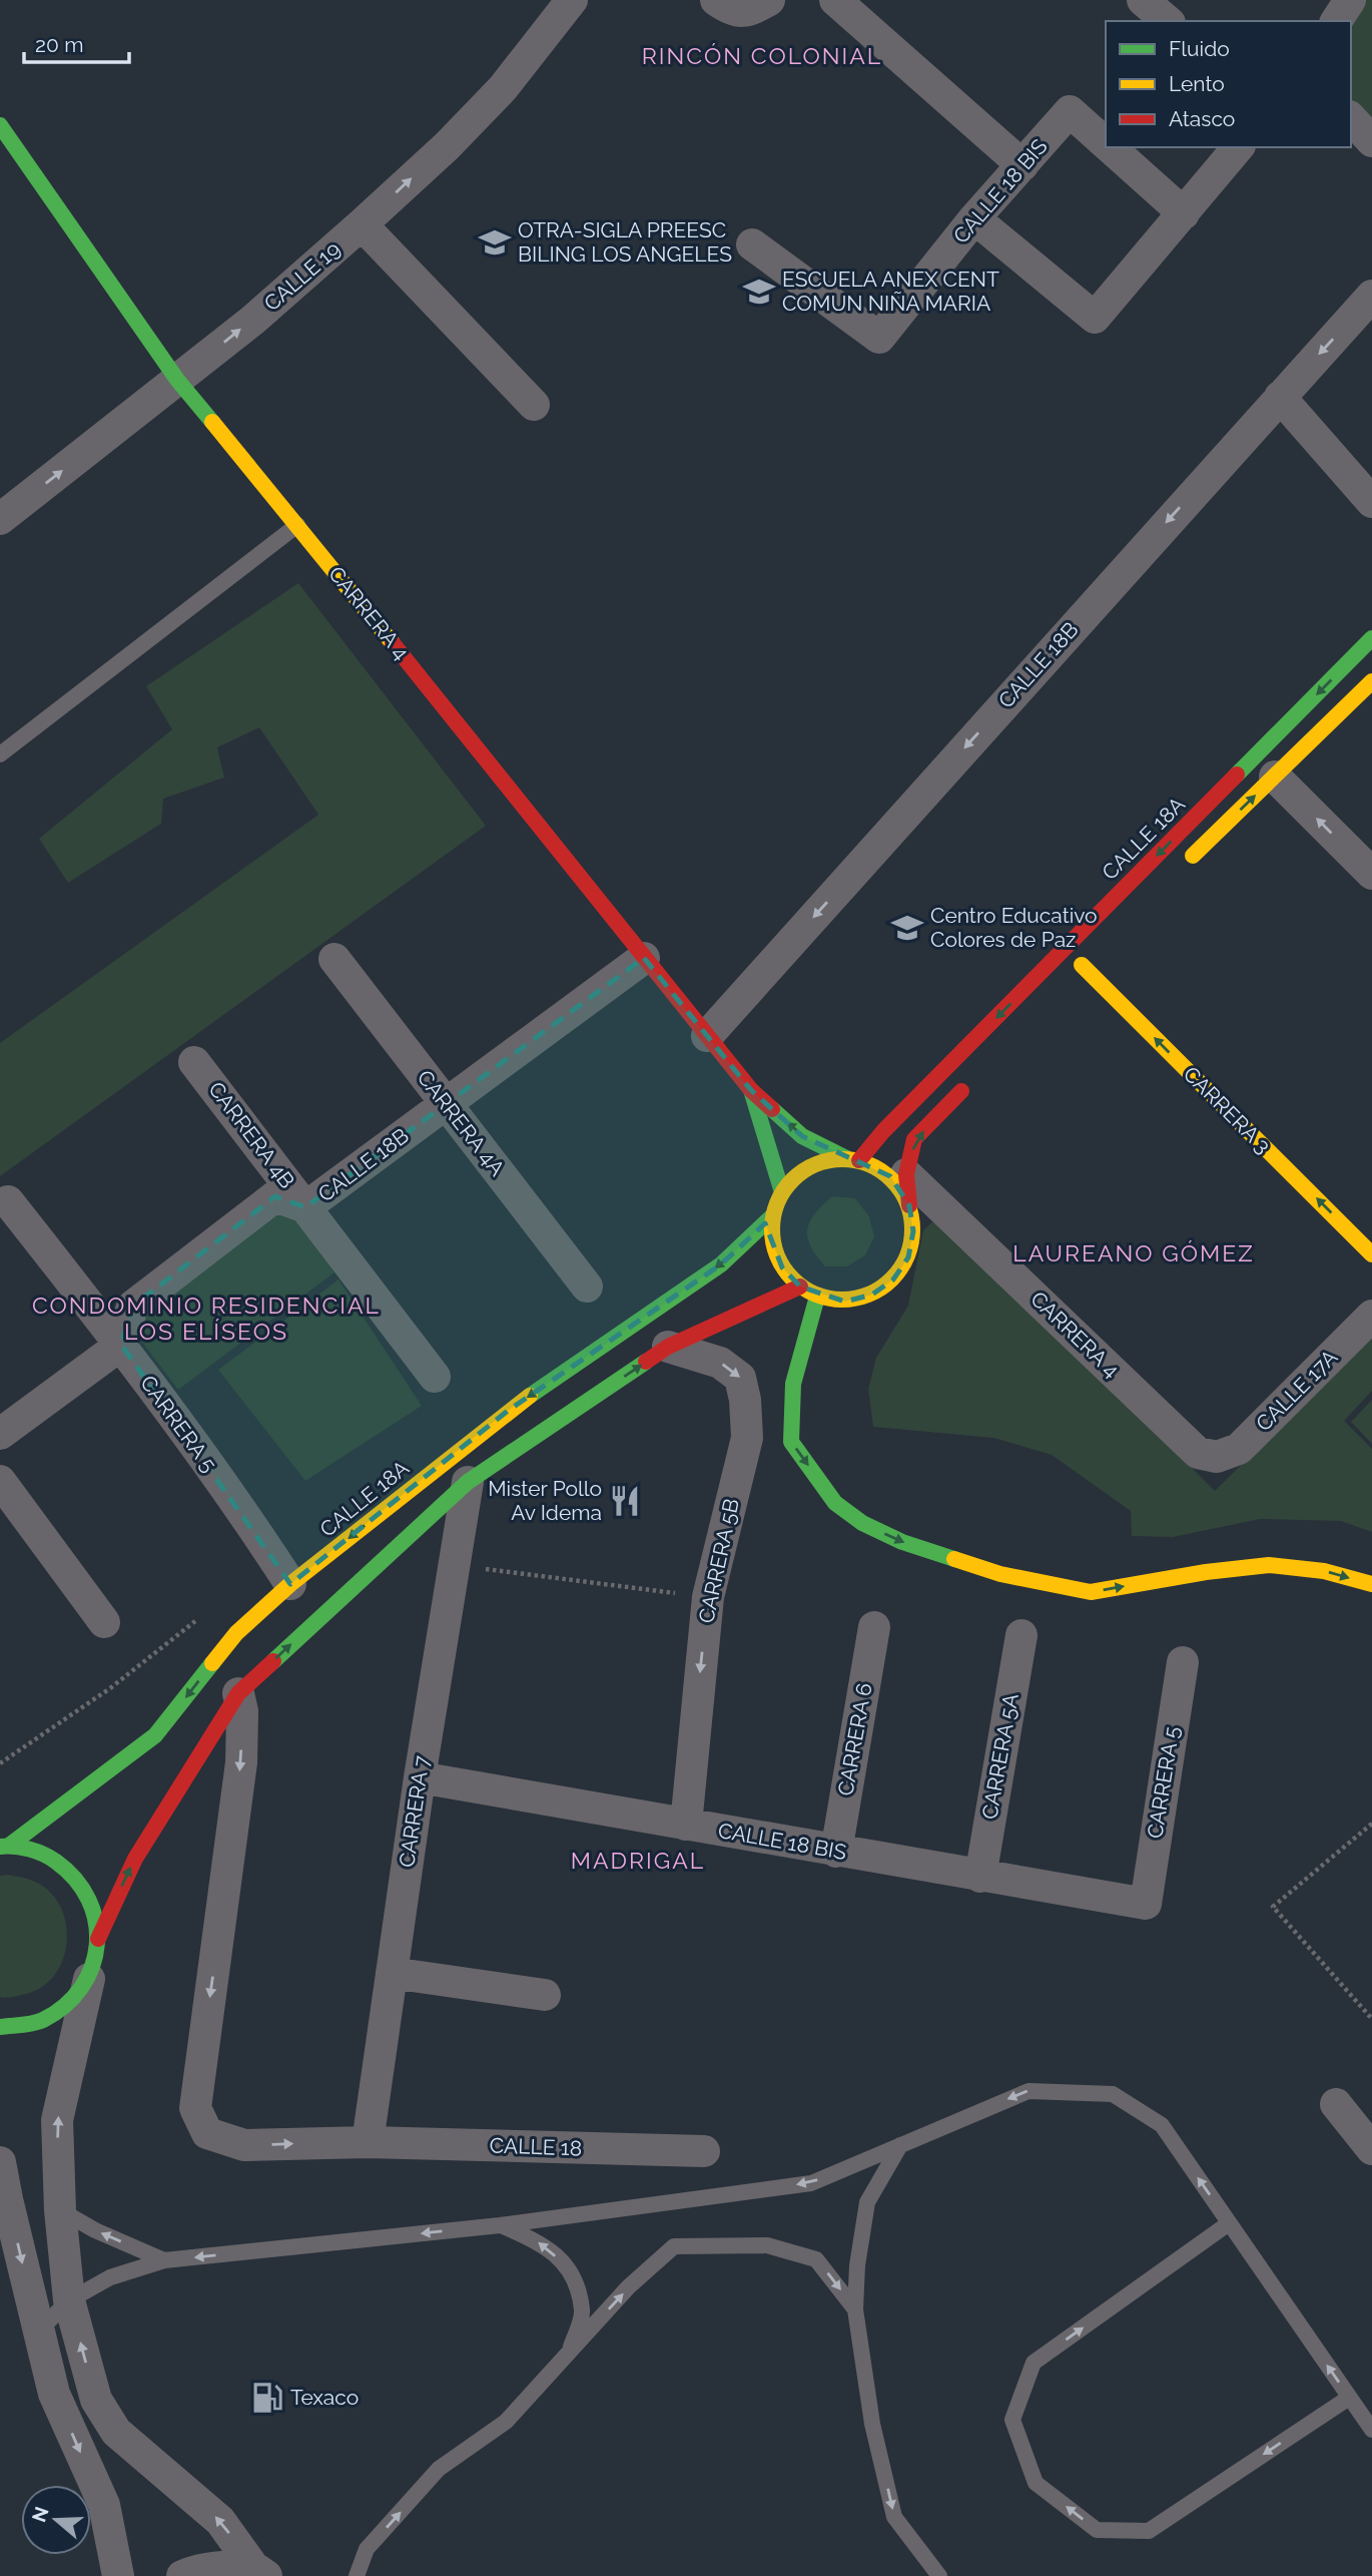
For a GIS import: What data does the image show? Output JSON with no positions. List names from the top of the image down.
{
  "streets": {
    "main road": ["CARRERA 4", "CALLE 18A", "CARRERA 3"],
    "street": [
      "CALLE 18 BIS",
      "CALLE 19",
      "CALLE 18B",
      "CARRERA 4A",
      "CARRERA 4B",
      "CALLE 17A",
      "CARRERA 5",
      "CARRERA 5B",
      "CARRERA 6",
      "CARRERA 5A",
      "CARRERA 7",
      "CALLE 18"
    ]
  },
  "crossings": [
    ["CALLE 18 BIS", "CARRERA 5"],
    ["CALLE 18 BIS", "CARRERA 5B"],
    ["CALLE 18 BIS", "CARRERA 6"],
    ["CALLE 18 BIS", "CARRERA 5A"],
    ["CALLE 18 BIS", "CARRERA 7"],
    ["CALLE 19", "CARRERA 4"],
    ["CARRERA 4", "CALLE 18B"],
    ["CARRERA 4", "CALLE 18A"],
    ["CARRERA 4", "CALLE 17A"],
    ["CALLE 18B", "CARRERA 4A"],
    ["CALLE 18B", "CARRERA 4B"],
    ["CALLE 18B", "CARRERA 5"],
    ["CALLE 18A", "CARRERA 5"],
    ["CARRERA 7", "CALLE 18"]
  ],
  "one_way": [
    "CALLE 19",
    "CALLE 18B",
    "CARRERA 3",
    "CARRERA 5B"
  ],
  "districts": [
    "RINCÓN COLONIAL",
    "LAUREANO GÓMEZ",
    "CONDOMINIO RESIDENCIAL LOS ELÍSEOS",
    "MADRIGAL"
  ],
  "places": {
    "school or university": ["OTRA-SIGLA PREESC BILING LOS ANGELES", "ESCUELA ANEX CENT COMUN NIÑA MARIA", "Centro Educativo Colores de Paz"],
    "restaurant": ["Mister Pollo Av Idema"],
    "fuel station": ["Texaco"]
  },
  "legend": ["Fluido", "Lento", "Atasco"],
  "scale_bar": "20 m",
  "north": "left"
}
